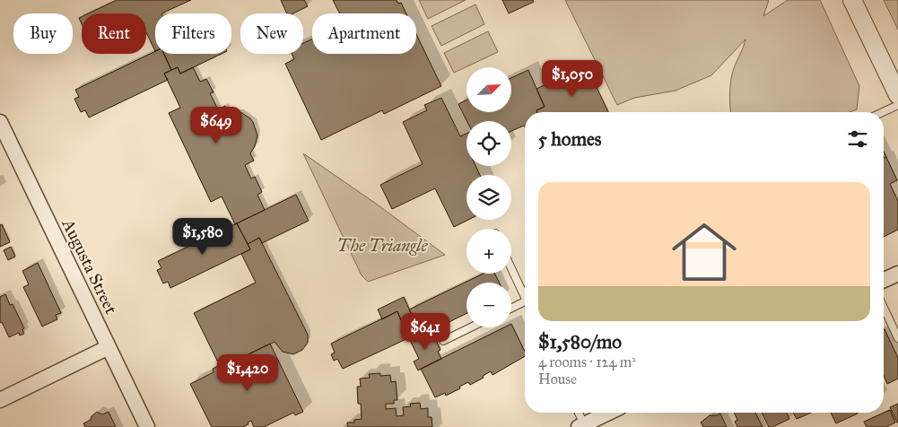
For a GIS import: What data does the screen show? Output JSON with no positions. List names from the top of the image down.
{
  "streets": {
    "street": ["Augusta Street"]
  },
  "parks": ["The Triangle"],
  "north": "top right",
  "page": {
    "chip": [
      "Buy",
      "Rent",
      "Filters",
      "New",
      "Apartment"
    ],
    "price": [
      "$1,050",
      "$649",
      "$1,580",
      "$641",
      "$1,420"
    ],
    "map_buttons": ["+", "−"],
    "heading": "5 homes",
    "list": [
      {
        "name": "$1,580/mo",
        "note": "4 rooms · 124 m² · House"
      }
    ]
  }
}
